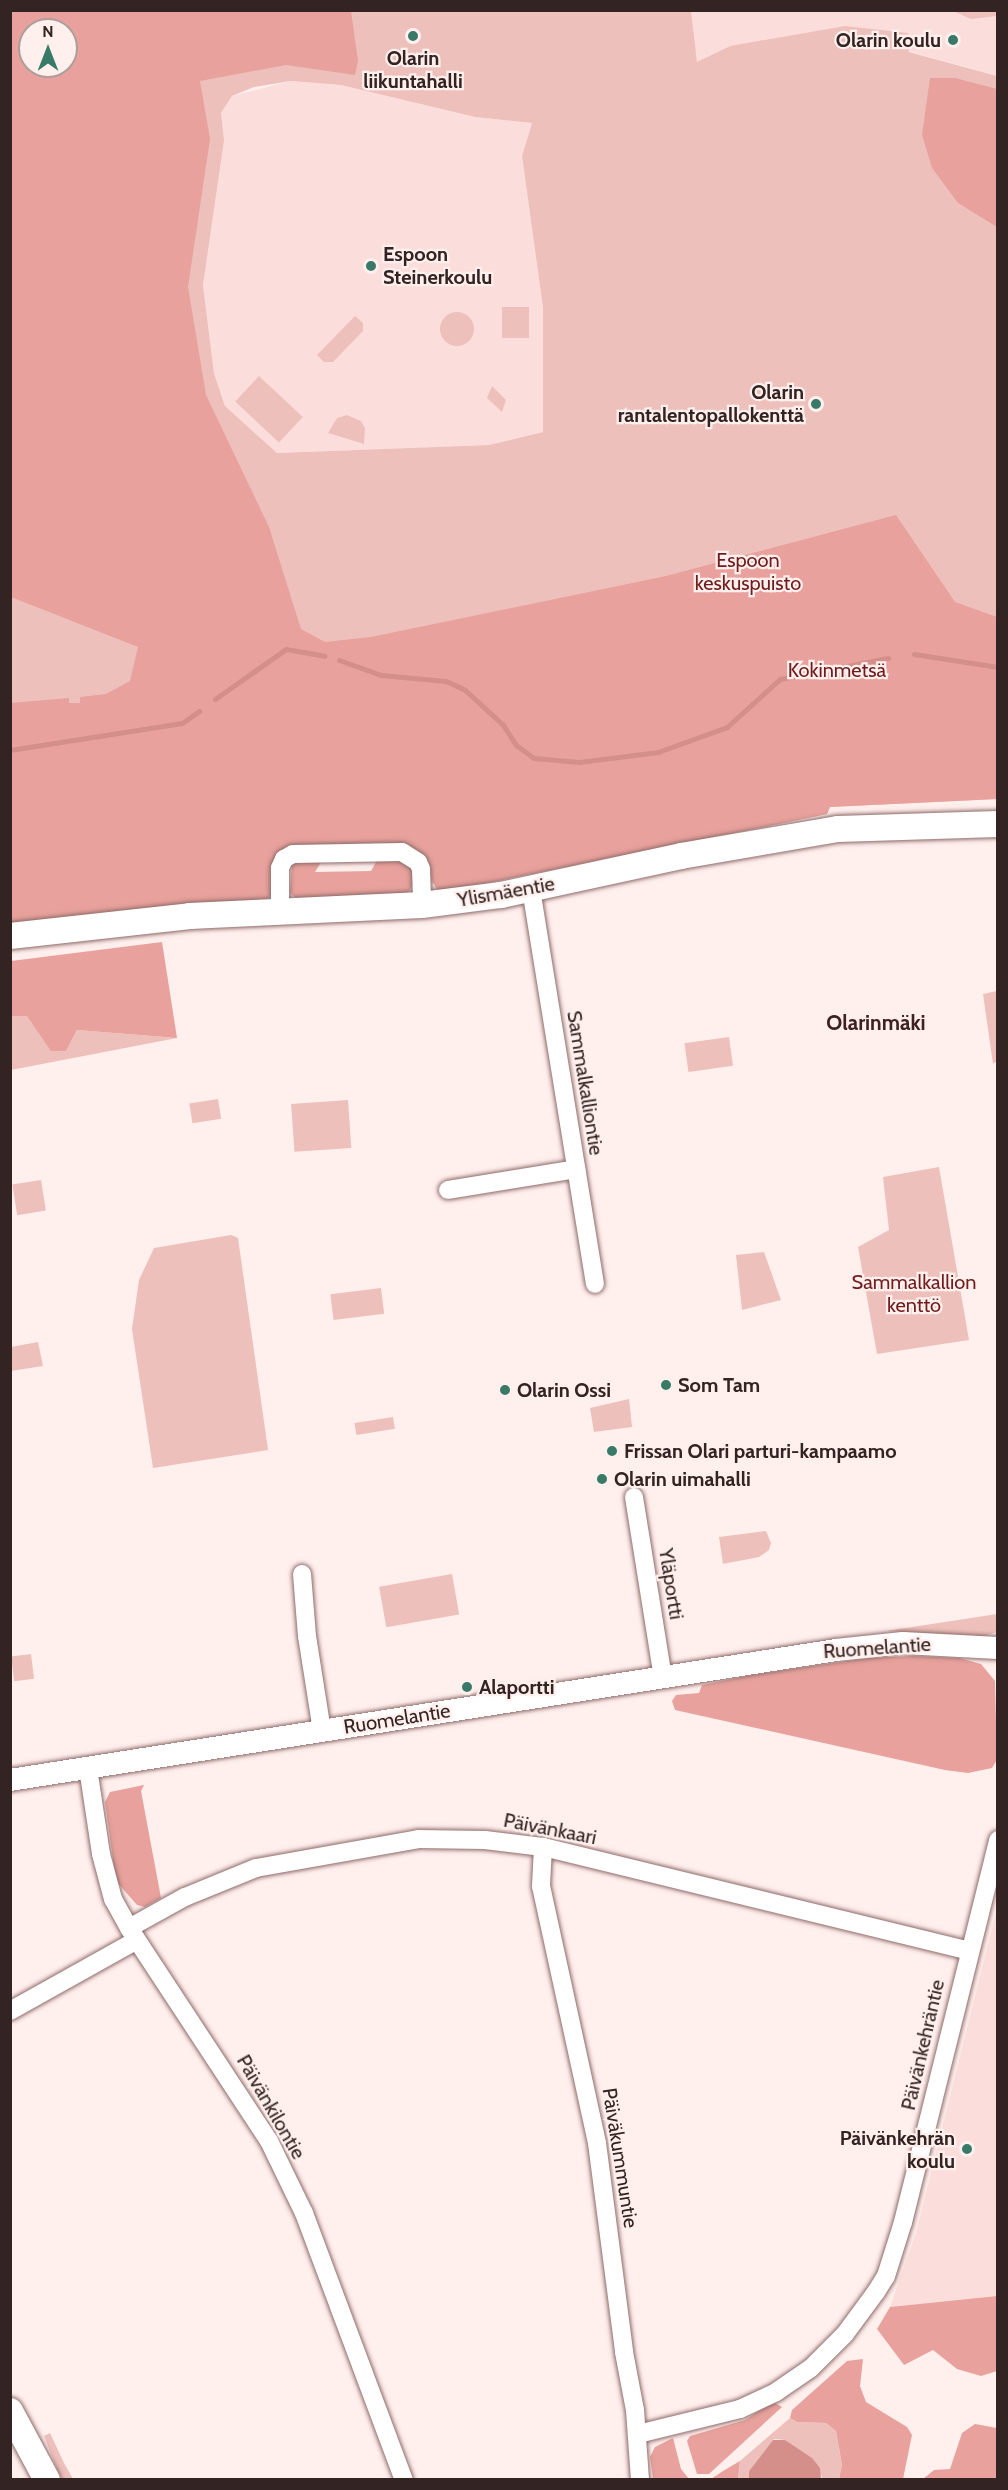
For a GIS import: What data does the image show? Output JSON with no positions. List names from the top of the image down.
{
  "streets": {
    "main road": ["Ylismäentie"],
    "street": [
      "Sammalkalliontie",
      "Yläportti",
      "Ruomelantie",
      "Päivänkaari",
      "Päivänkehräntie",
      "Päivänkilontie",
      "Päiväkummuntie"
    ]
  },
  "crossings": [
    ["Ylismäentie", "Sammalkalliontie"],
    ["Yläportti", "Ruomelantie"],
    ["Ruomelantie", "Päivänkilontie"],
    ["Päivänkaari", "Päivänkehräntie"],
    ["Päivänkaari", "Päivänkilontie"],
    ["Päivänkaari", "Päiväkummuntie"],
    ["Päivänkehräntie", "Päiväkummuntie"]
  ],
  "districts": ["Olarinmäki"],
  "parks": ["Espoon keskuspuisto", "Kokinmetsä", "Sammalkallion kenttö"],
  "places": [
    "Olarin liikuntahalli",
    "Olarin koulu",
    "Espoon Steinerkoulu",
    "Olarin rantalentopallokenttä",
    "Som Tam",
    "Olarin Ossi",
    "Frissan Olari parturi-kampaamo",
    "Olarin uimahalli",
    "Alaportti",
    "Päivänkehrän koulu"
  ],
  "north": "top"
}
